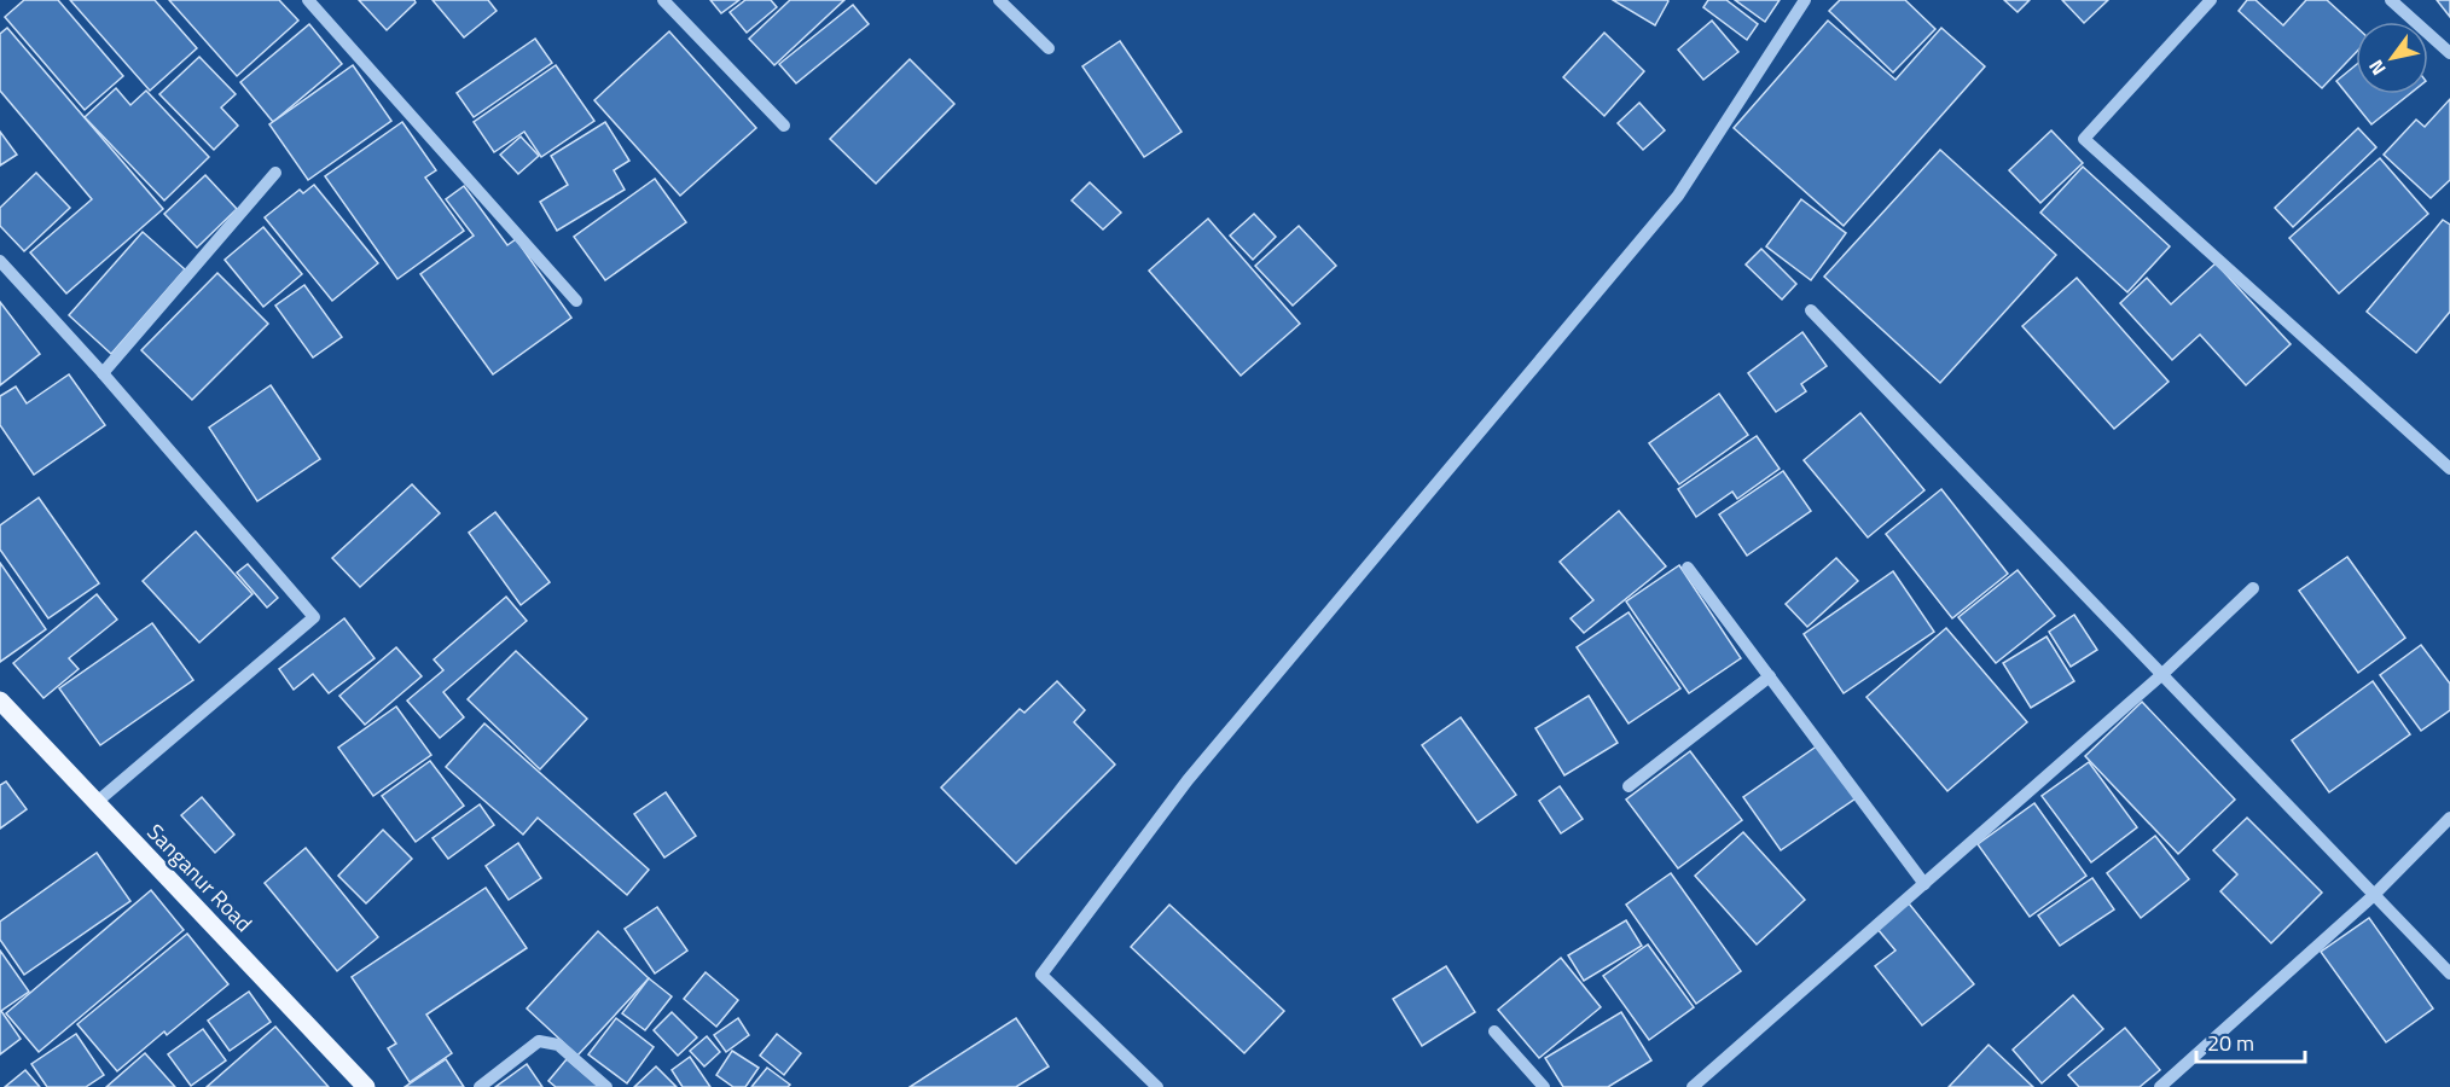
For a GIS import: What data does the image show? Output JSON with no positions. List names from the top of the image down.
{
  "streets": {
    "main road": ["Sanganur Road"]
  },
  "scale_bar": "20 m",
  "north": "bottom left"
}
